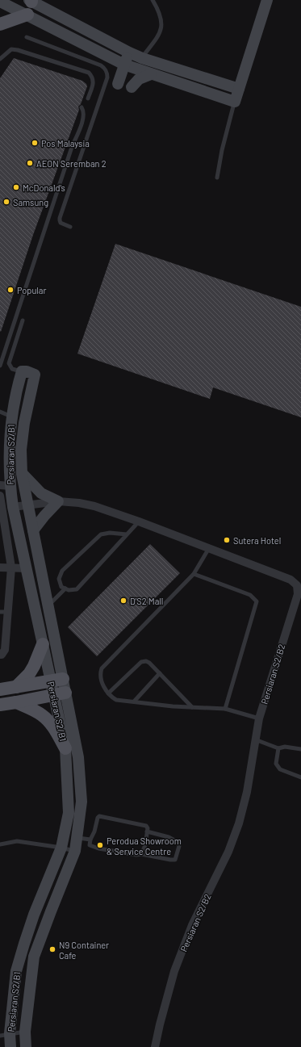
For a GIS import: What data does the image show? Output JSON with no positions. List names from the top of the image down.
{
  "streets": {
    "street": ["Persiaran S2/B1", "Persiaran S2/B2"]
  },
  "crossings": [
    ["Persiaran S2/B1", "Persiaran S2/B2"]
  ],
  "places": [
    "Pos Malaysia",
    "AEON Seremban 2",
    "McDonald's",
    "Samsung",
    "Popular",
    "Sutera Hotel",
    "D'S2 Mall",
    "Perodua Showroom & Service Centre",
    "N9 Container Cafe"
  ]
}
